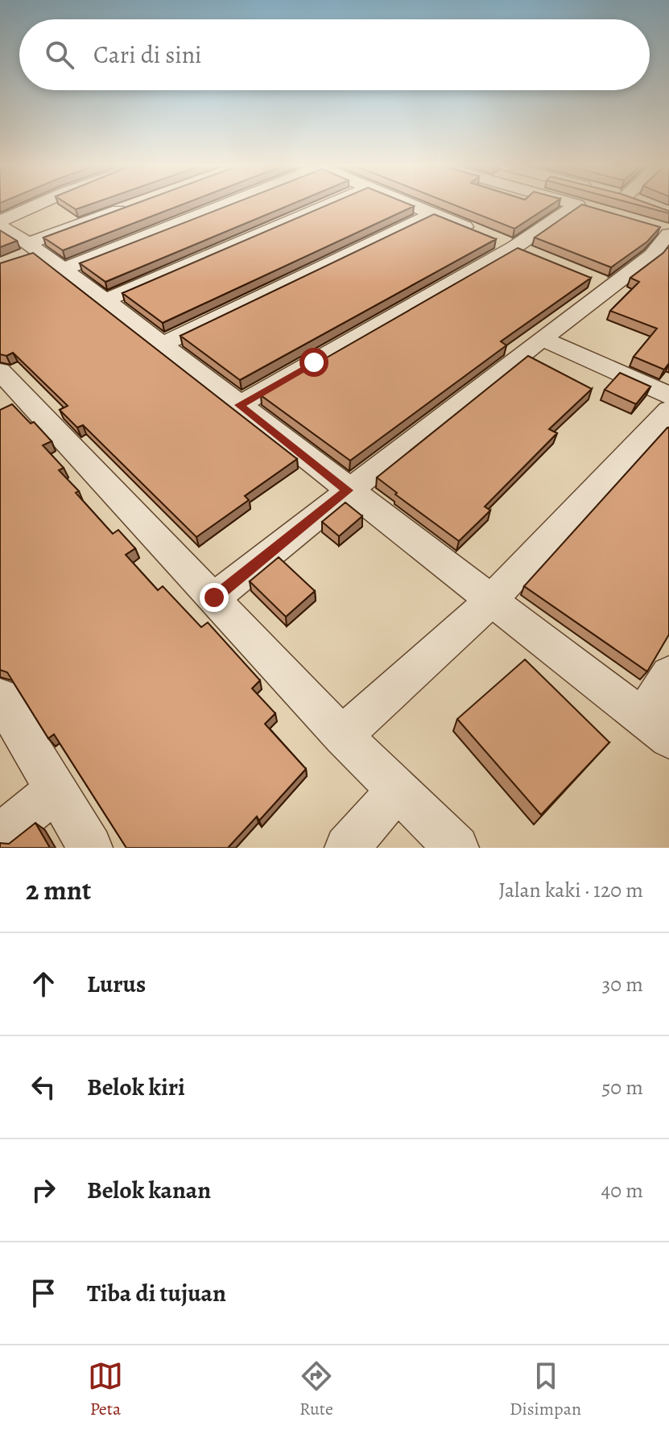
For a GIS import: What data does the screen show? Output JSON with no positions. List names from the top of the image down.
{
  "page": {
    "search": "Cari di sini",
    "heading": ["2 mnt", "Jalan kaki · 120 m"],
    "list": [
      ["Lurus", "30 m"],
      ["Belok kiri", "50 m"],
      ["Belok kanan", "40 m"],
      "Tiba di tujuan"
    ],
    "nav": ["Peta", "Rute", "Disimpan"]
  }
}
